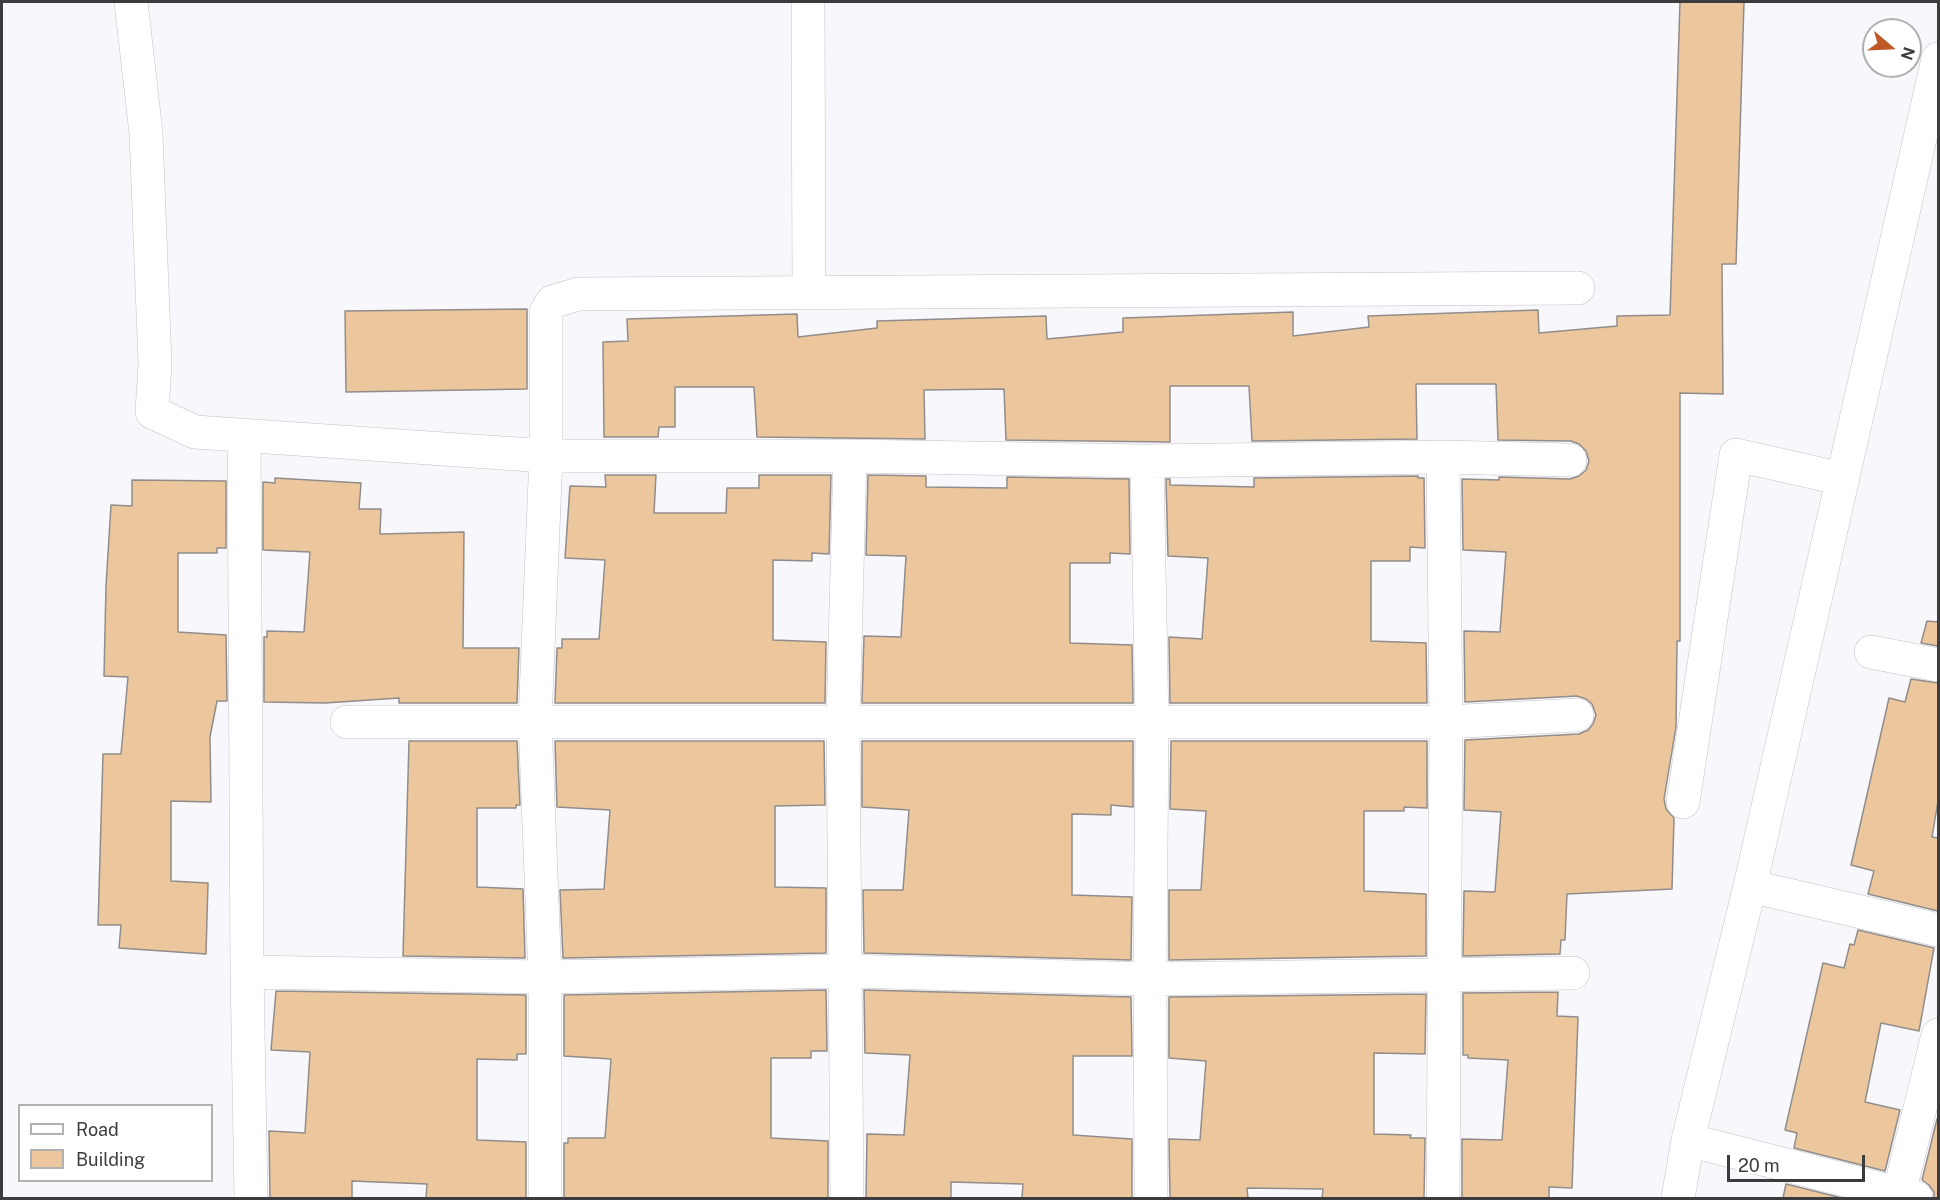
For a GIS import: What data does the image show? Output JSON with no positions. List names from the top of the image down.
{
  "legend": ["Road", "Building"],
  "scale_bar": "20 m",
  "north": "right"
}
